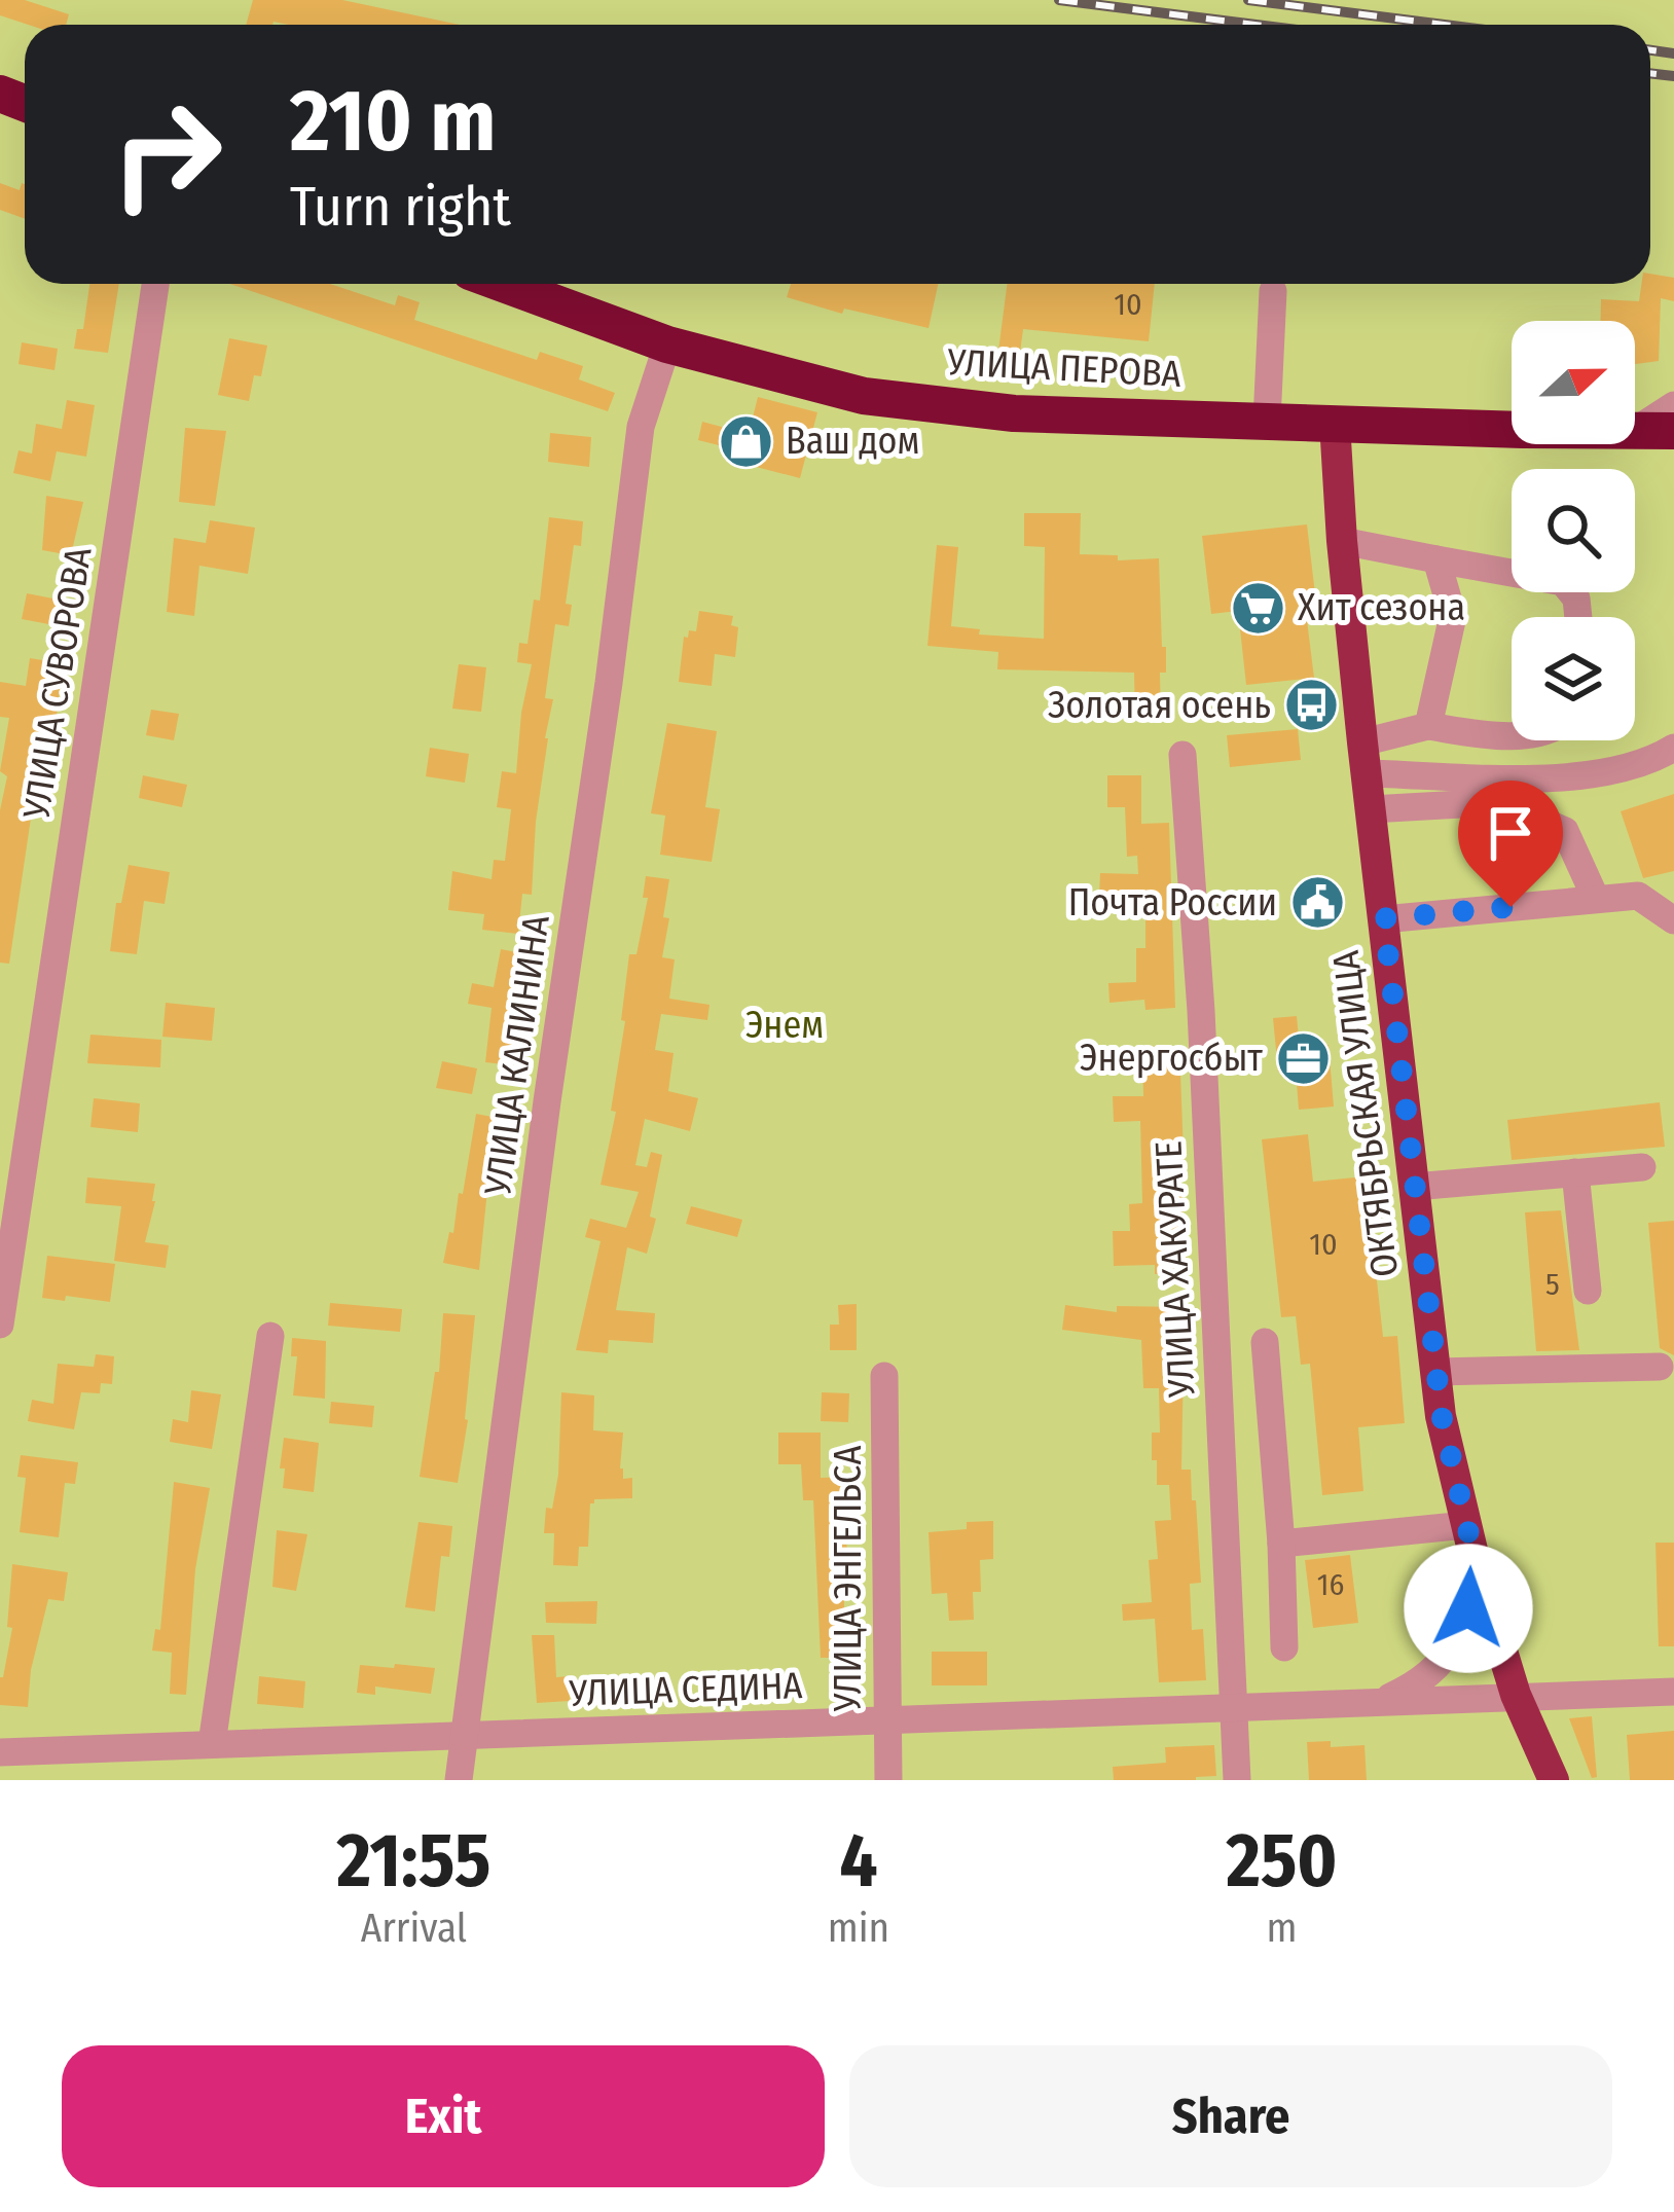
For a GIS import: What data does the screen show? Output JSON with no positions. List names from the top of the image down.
{
  "streets": {
    "highway": ["УЛИЦА ПЕРОВА"],
    "main road": ["ОКТЯБРЬСКАЯ УЛИЦА"],
    "street": [
      "УЛИЦА СУВОРОВА",
      "УЛИЦА КАЛИНИНА",
      "УЛИЦА ХАКУРАТЕ",
      "УЛИЦА ЭНГЕЛЬСА",
      "УЛИЦА СЕДИНА"
    ]
  },
  "crossings": [
    ["УЛИЦА ПЕРОВА", "УЛИЦА КАЛИНИНА"],
    ["УЛИЦА ПЕРОВА", "ОКТЯБРЬСКАЯ УЛИЦА"],
    ["УЛИЦА КАЛИНИНА", "УЛИЦА СЕДИНА"],
    ["ОКТЯБРЬСКАЯ УЛИЦА", "УЛИЦА СЕДИНА"],
    ["УЛИЦА ХАКУРАТЕ", "УЛИЦА СЕДИНА"],
    ["УЛИЦА ЭНГЕЛЬСА", "УЛИЦА СЕДИНА"]
  ],
  "parks": ["Энем"],
  "places": {
    "shop": ["Ваш дом"],
    "supermarket": ["Хит сезона"],
    "bus stop": ["Золотая осень"],
    "public building": ["Почта России"],
    "office": ["Энергосбыт"]
  },
  "house_numbers": [
    "10",
    "10",
    "5",
    "16"
  ],
  "north": "right",
  "page": {
    "turn": ["210 m", "Turn right"],
    "eta": [
      "21:55",
      "Arrival",
      "4",
      "min",
      "250",
      "m"
    ],
    "buttons": ["Exit", "Share"]
  }
}
